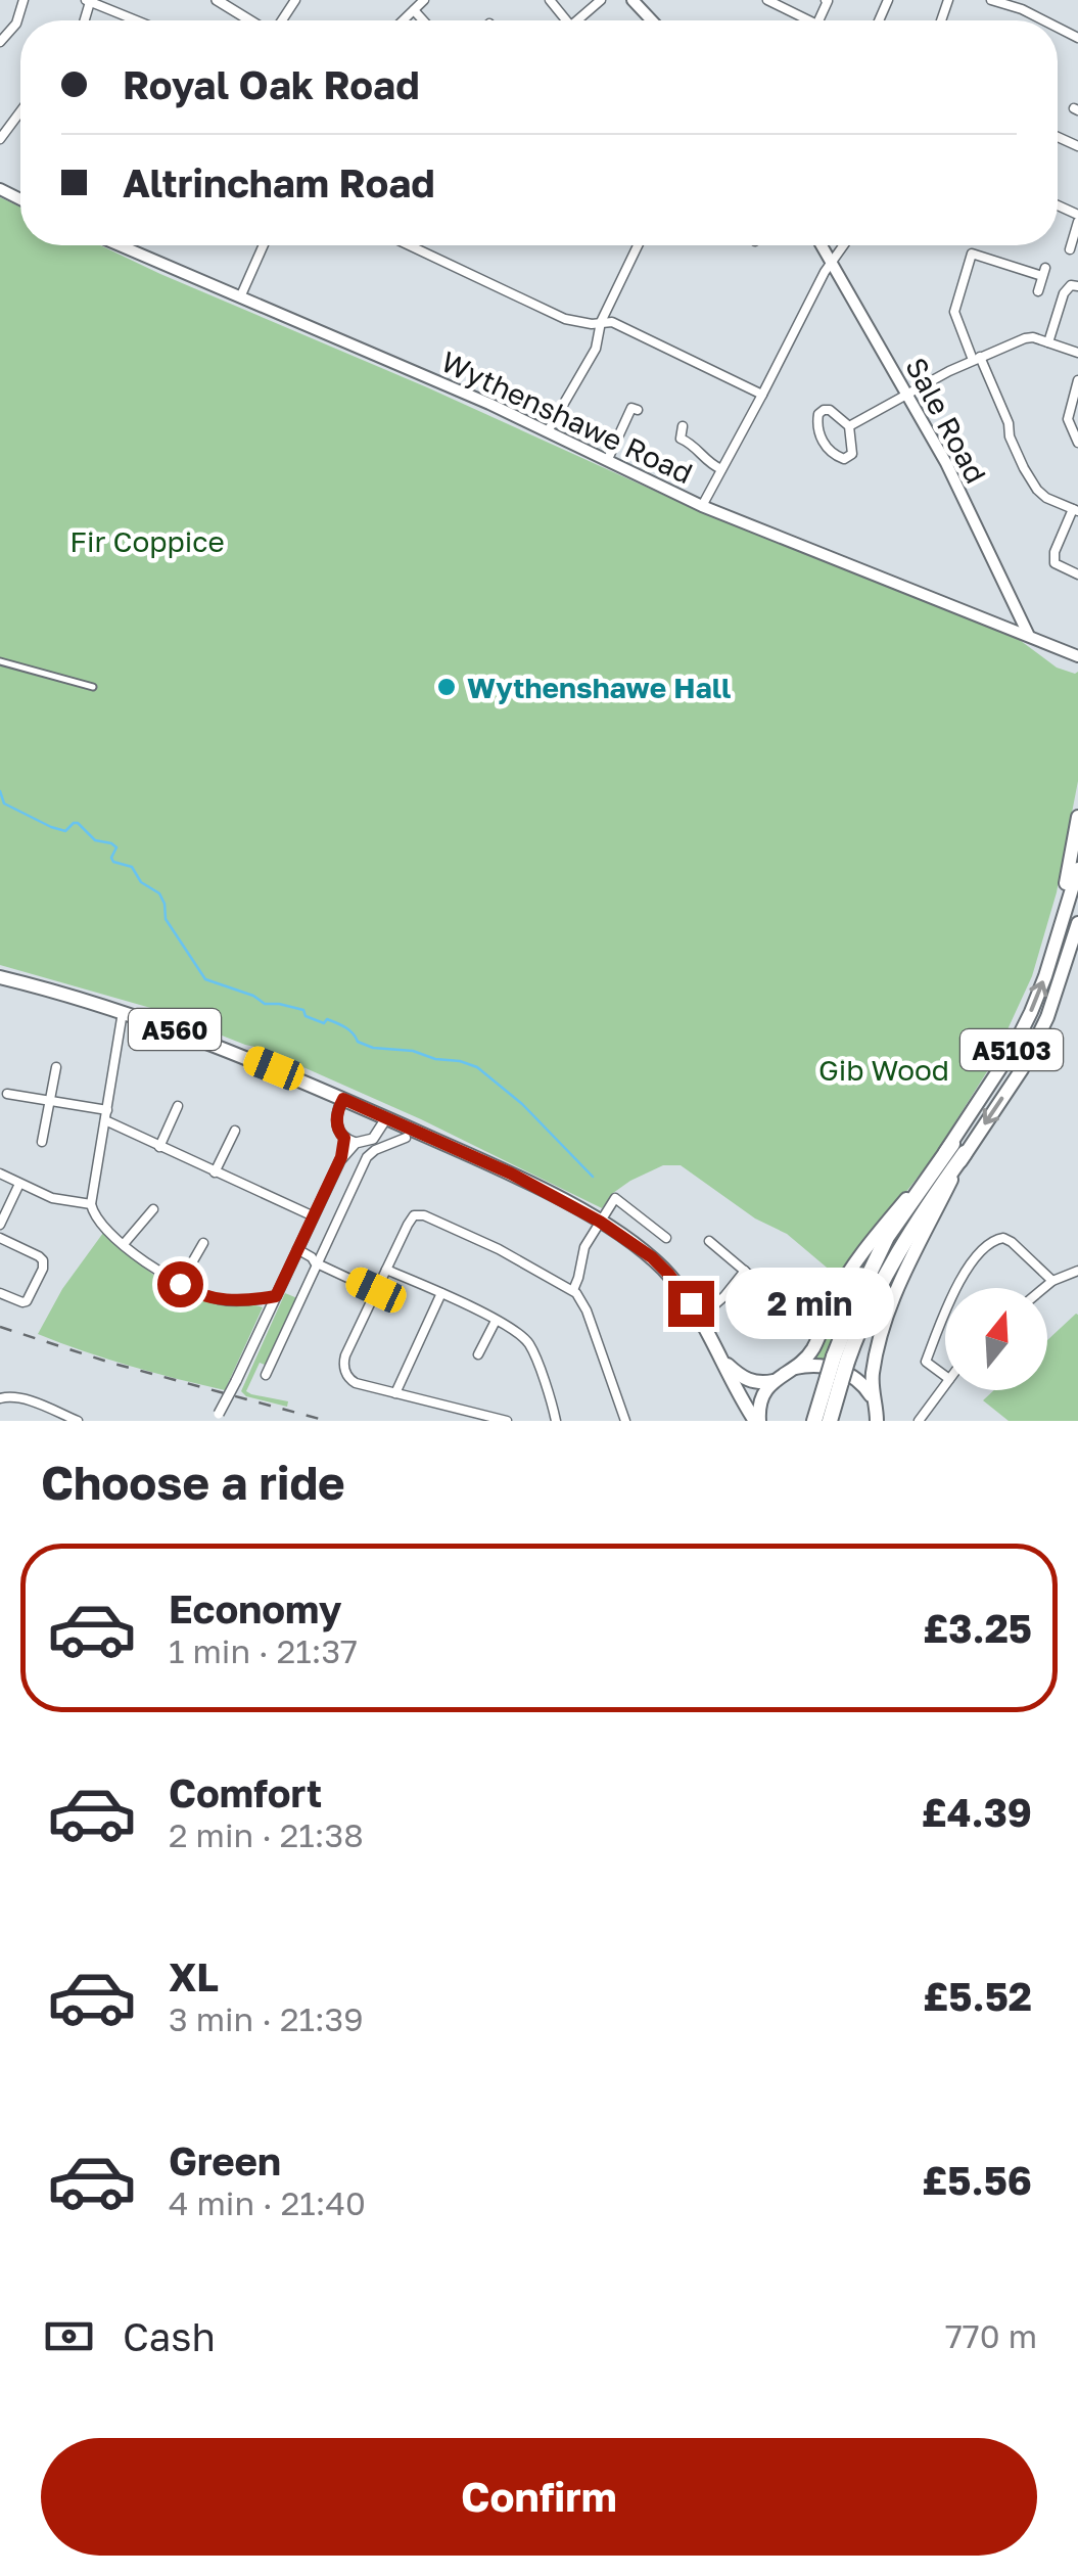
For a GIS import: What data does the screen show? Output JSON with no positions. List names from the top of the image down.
{
  "streets": {
    "highway": ["A560", "A5103"],
    "main road": ["Wythenshawe Road", "Sale Road"]
  },
  "crossings": [
    ["Wythenshawe Road", "Sale Road"]
  ],
  "parks": ["Fir Coppice", "Gib Wood"],
  "places": ["Wythenshawe Hall"],
  "north": "top",
  "page": {
    "banner": ["Royal Oak Road", "Altrincham Road"],
    "bubble": "2 min",
    "heading": "Choose a ride",
    "list": [
      {
        "name": "Economy",
        "note": "1 min · 21:37",
        "value": "£3.25"
      },
      {
        "name": "Comfort",
        "note": "2 min · 21:38",
        "value": "£4.39"
      },
      {
        "name": "XL",
        "note": "3 min · 21:39",
        "value": "£5.52"
      },
      {
        "name": "Green",
        "note": "4 min · 21:40",
        "value": "£5.56"
      }
    ],
    "pay": ["Cash", "770 m"],
    "buttons": "Confirm"
  }
}
